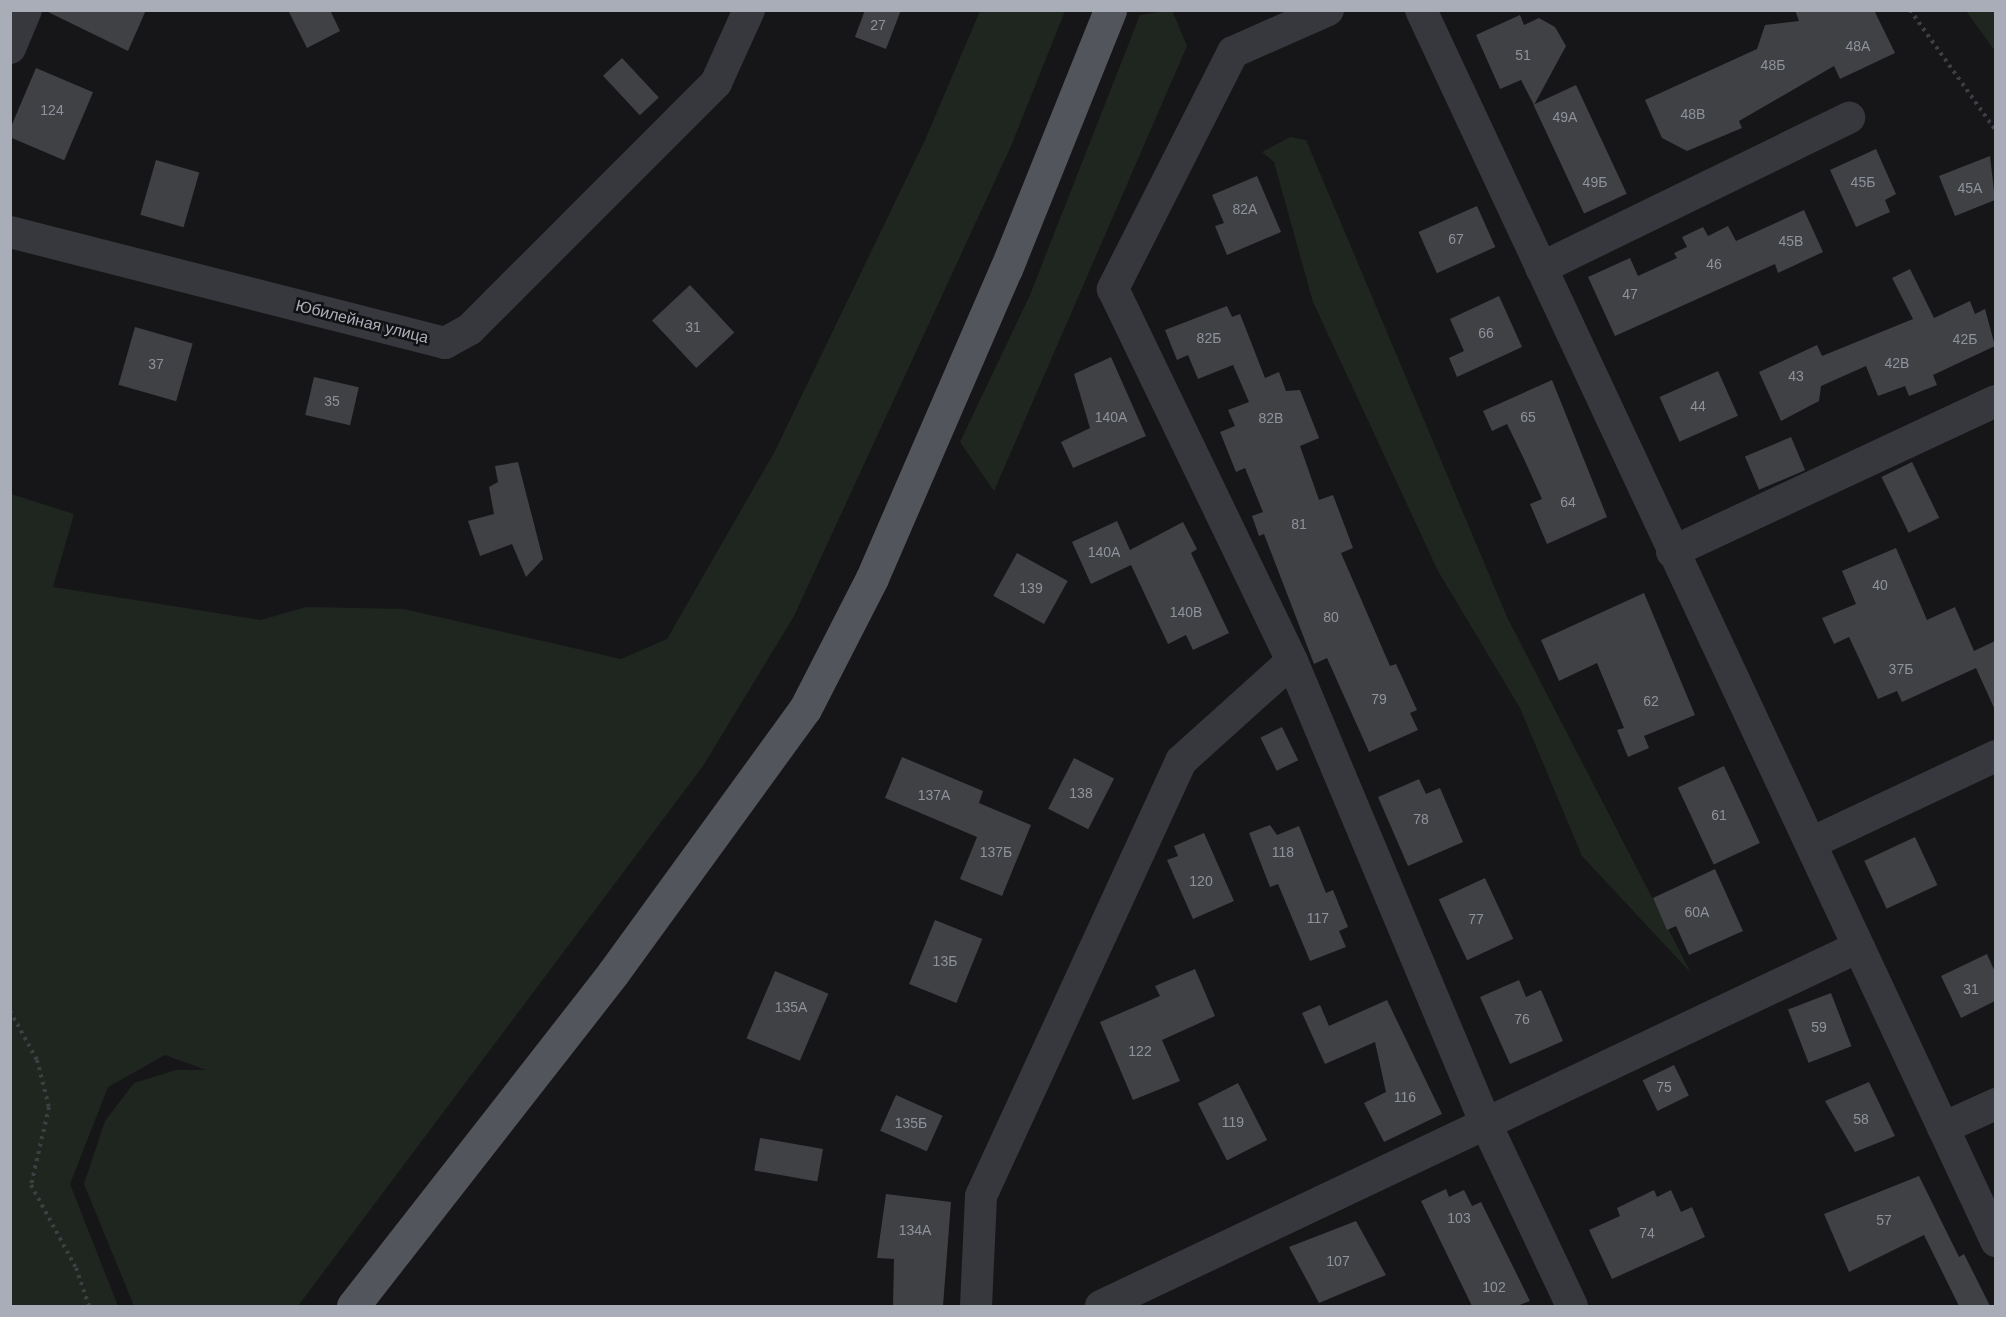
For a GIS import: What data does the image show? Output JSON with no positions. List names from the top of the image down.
{
  "streets": {
    "street": ["Юбилейная улица"]
  },
  "house_numbers": [
    "27",
    "48А",
    "51",
    "48Б",
    "124",
    "48В",
    "49А",
    "49Б",
    "45Б",
    "45А",
    "82А",
    "67",
    "45В",
    "46",
    "47",
    "31",
    "66",
    "82Б",
    "42Б",
    "42В",
    "37",
    "43",
    "35",
    "44",
    "140А",
    "65",
    "82В",
    "64",
    "81",
    "140А",
    "40",
    "139",
    "140В",
    "80",
    "37Б",
    "79",
    "62",
    "138",
    "137А",
    "61",
    "78",
    "137Б",
    "118",
    "120",
    "60А",
    "117",
    "77",
    "13Б",
    "31",
    "135А",
    "76",
    "59",
    "122",
    "75",
    "116",
    "58",
    "119",
    "135Б",
    "103",
    "57",
    "134А",
    "74",
    "107",
    "102"
  ]
}
